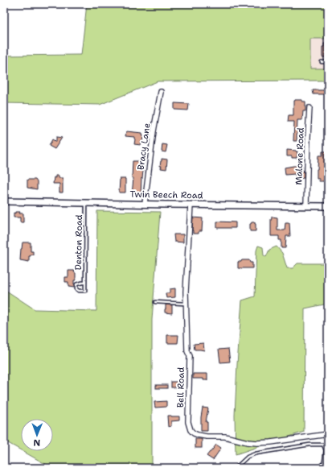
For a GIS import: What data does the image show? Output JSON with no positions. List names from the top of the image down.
{
  "streets": {
    "street": [
      "Bracy Lane",
      "Malone Road",
      "Twin Beech Road",
      "Bell Road"
    ],
    "lane": ["Denton Road"]
  },
  "crossings": [
    ["Bracy Lane", "Twin Beech Road"],
    ["Malone Road", "Twin Beech Road"],
    ["Twin Beech Road", "Denton Road"],
    ["Twin Beech Road", "Bell Road"]
  ],
  "north": "bottom"
}
